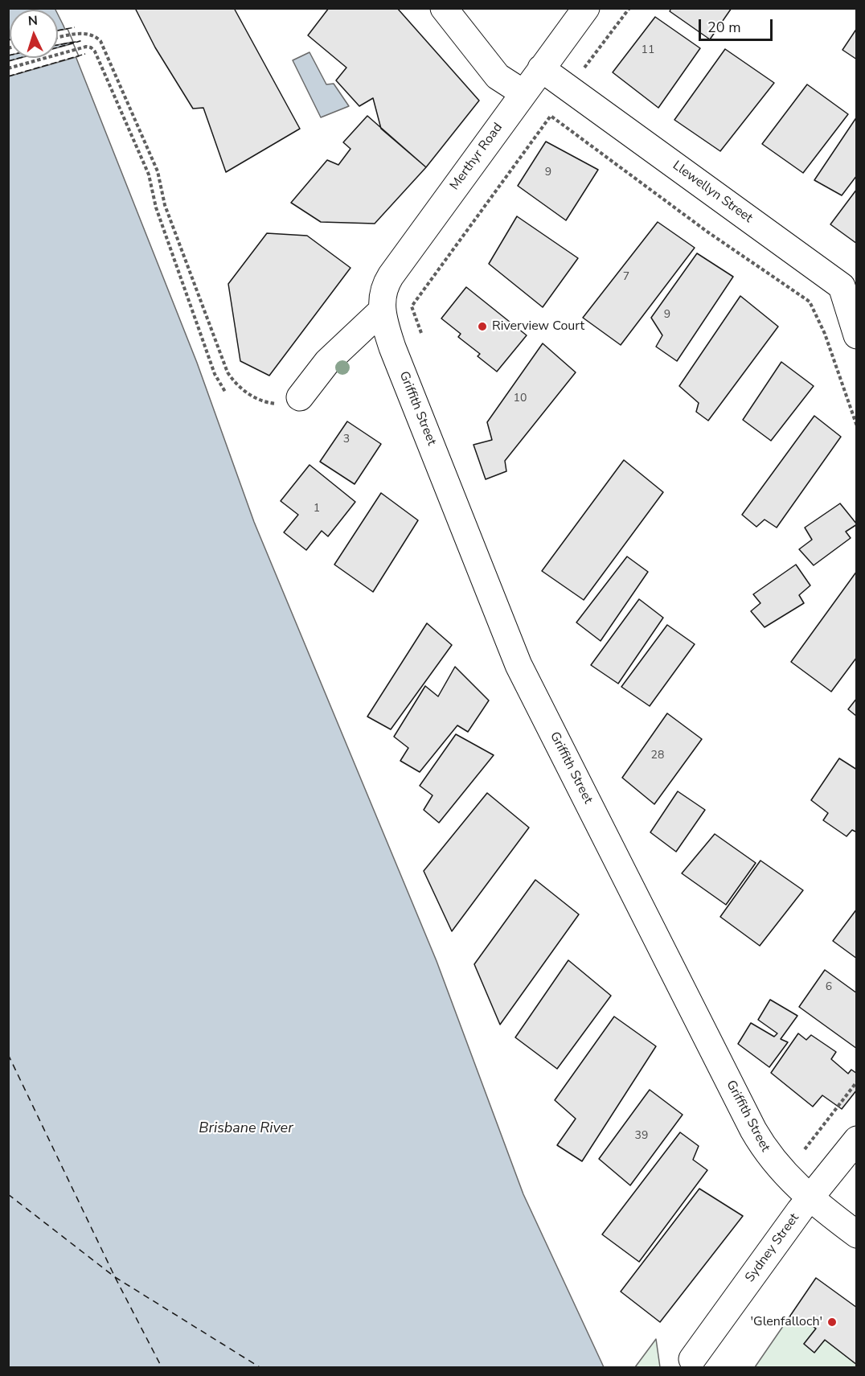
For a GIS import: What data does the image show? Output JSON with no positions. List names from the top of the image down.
{
  "streets": {
    "street": [
      "Merthyr Road",
      "Llewellyn Street",
      "Griffith Street",
      "Sydney Street"
    ]
  },
  "crossings": [
    ["Merthyr Road", "Llewellyn Street"],
    ["Merthyr Road", "Griffith Street"],
    ["Griffith Street", "Sydney Street"]
  ],
  "water": ["Brisbane River"],
  "places": ["Riverview Court", "'Glenfalloch'"],
  "house_numbers": [
    "11",
    "9",
    "7",
    "9",
    "10",
    "3",
    "1",
    "28",
    "6",
    "39"
  ],
  "scale_bar": "20 m",
  "north": "top"
}
